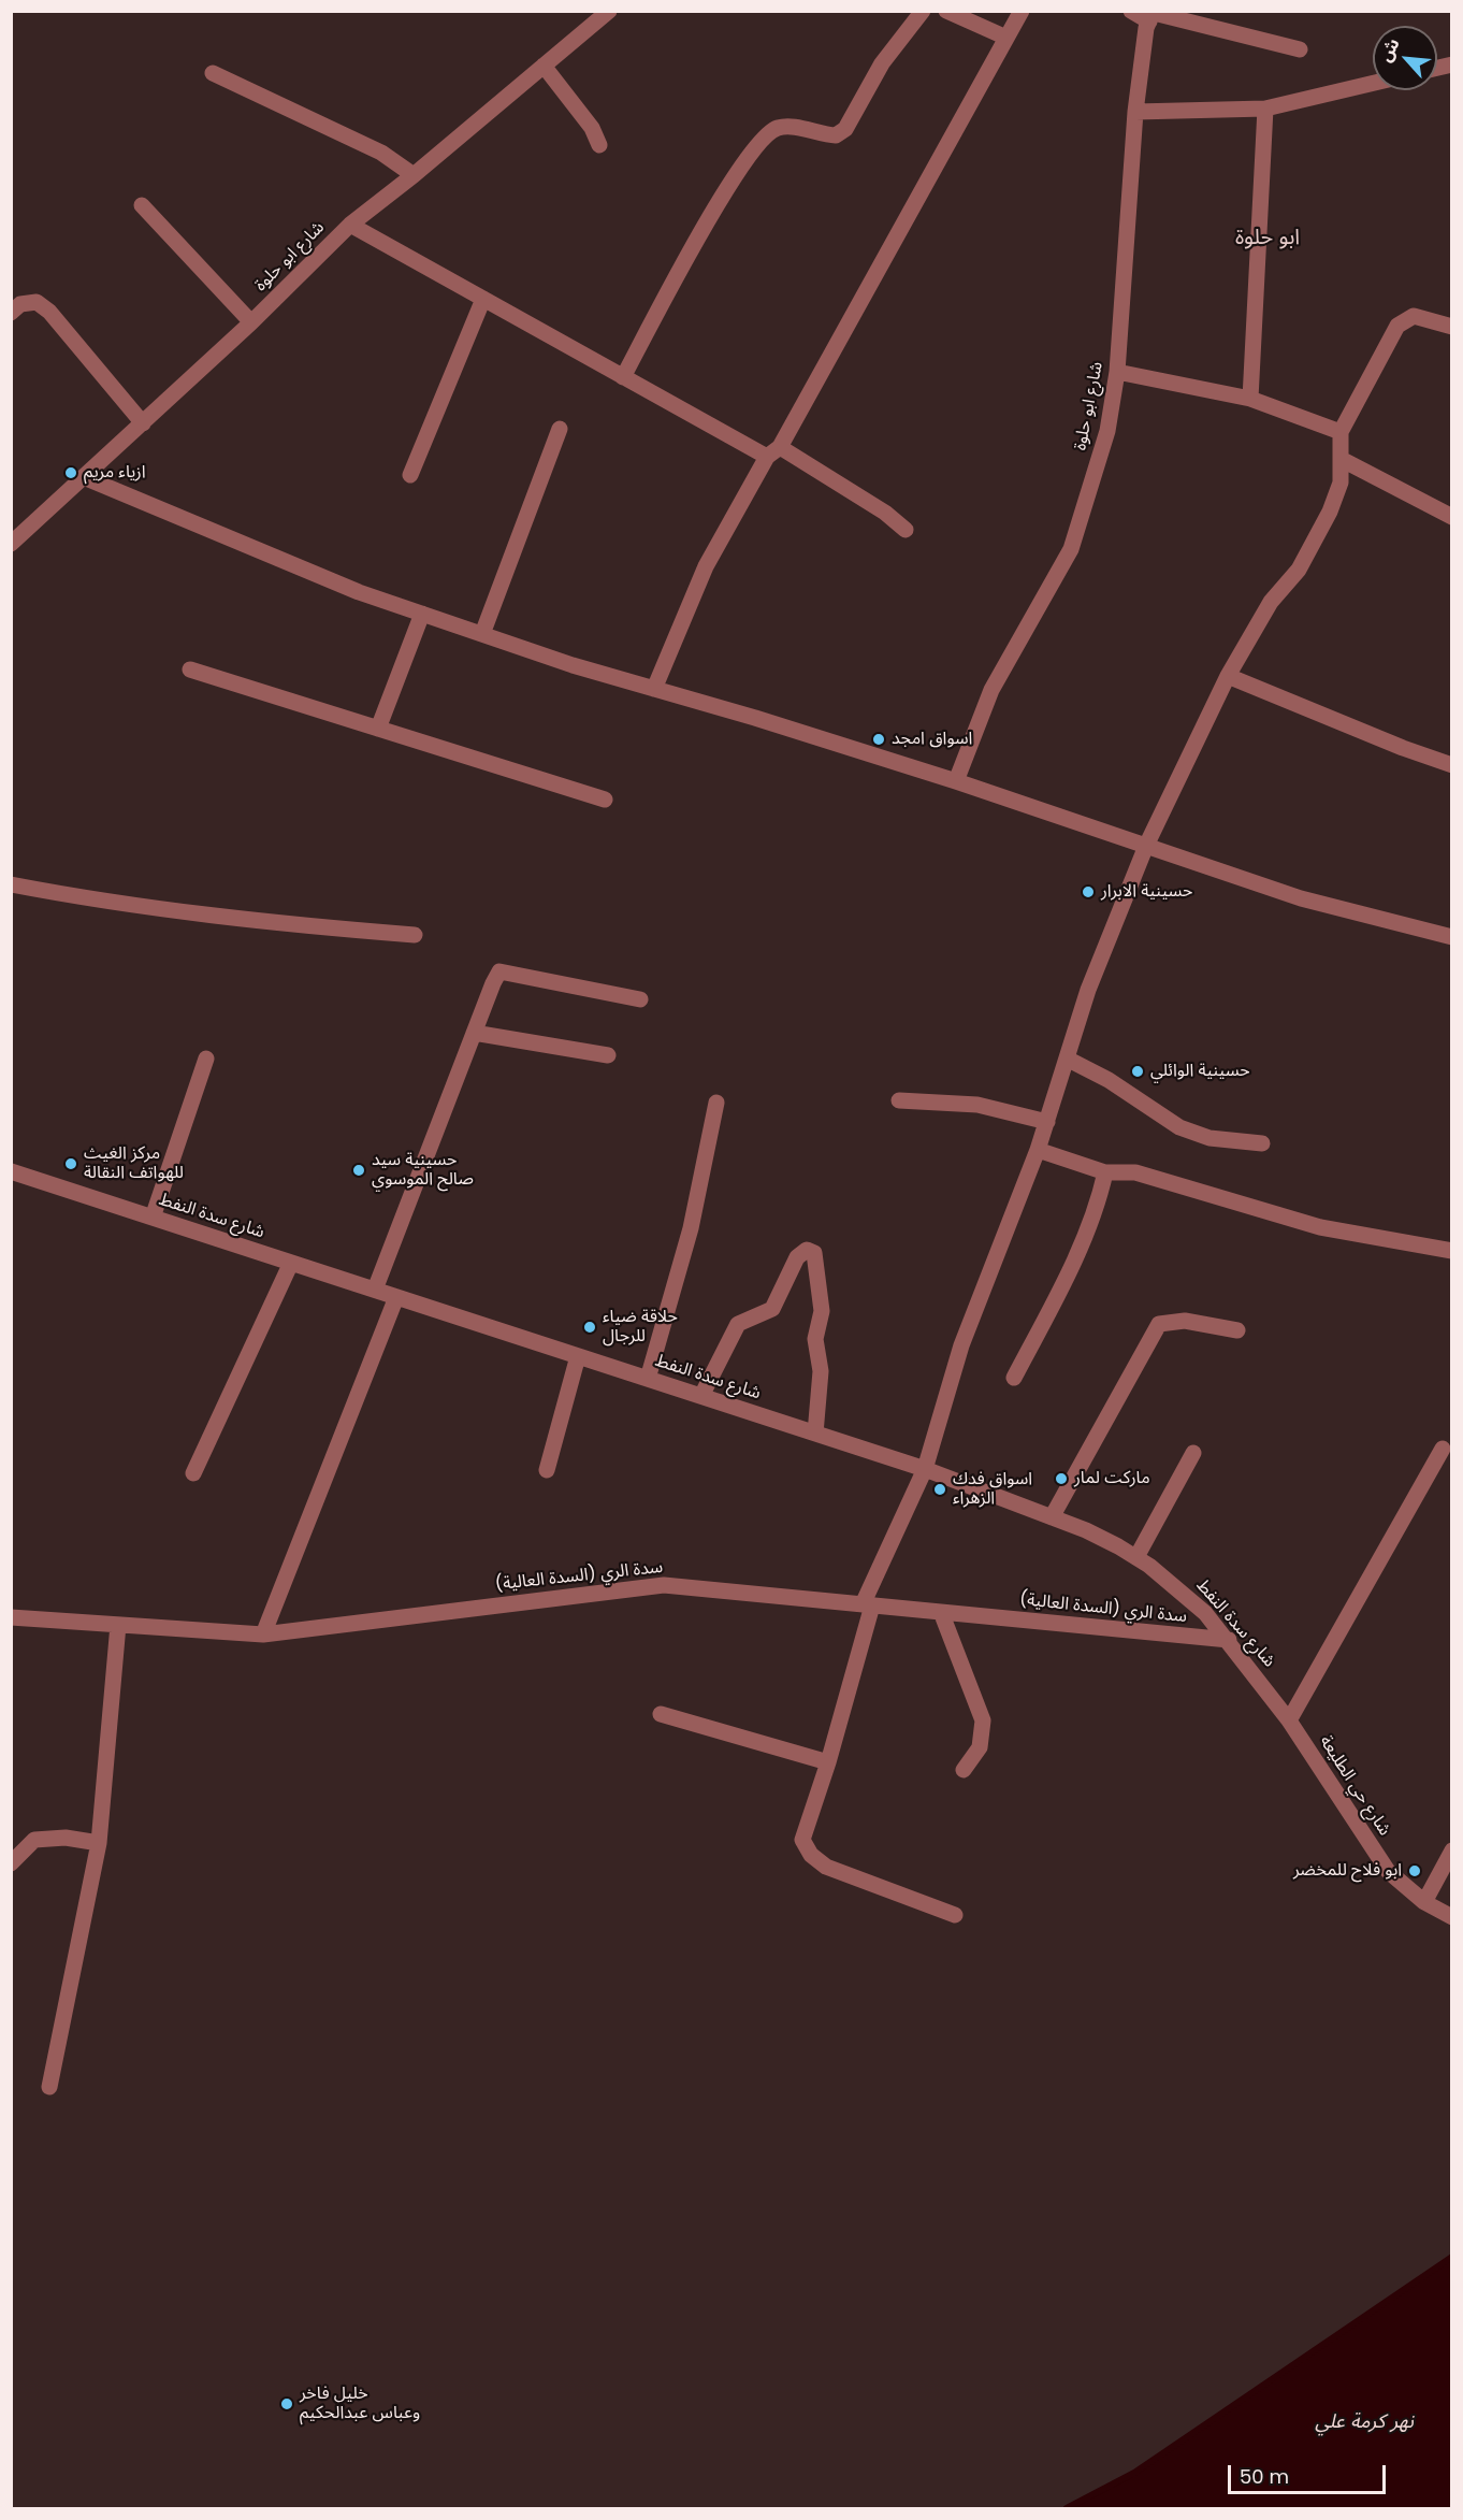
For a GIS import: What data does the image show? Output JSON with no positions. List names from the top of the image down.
{
  "streets": {
    "street": [
      "شارع ابو حلوة",
      "شارع سدة النفط",
      "سدة الري (السدة العالية)",
      "شارع حي الطليعة"
    ]
  },
  "crossings": [
    ["شارع سدة النفط", "سدة الري (السدة العالية)"],
    ["شارع سدة النفط", "شارع حي الطليعة"]
  ],
  "districts": ["ابو حلوة"],
  "water": ["نهر كرمة علي"],
  "places": [
    "ازياء مريم",
    "اسواق امجد",
    "حسينية الابرار",
    "حسينية الوائلي",
    "مركز الغيث للهواتف النقالة",
    "حسينية سيد صالح الموسوي",
    "حلاقة ضياء للرجال",
    "ماركت لمار",
    "اسواق فدك الزهراء",
    "ابو فلاح للمخضر",
    "خليل فاخر وعباس عبدالحكيم"
  ],
  "scale_bar": "50 m",
  "north": "top left"
}
